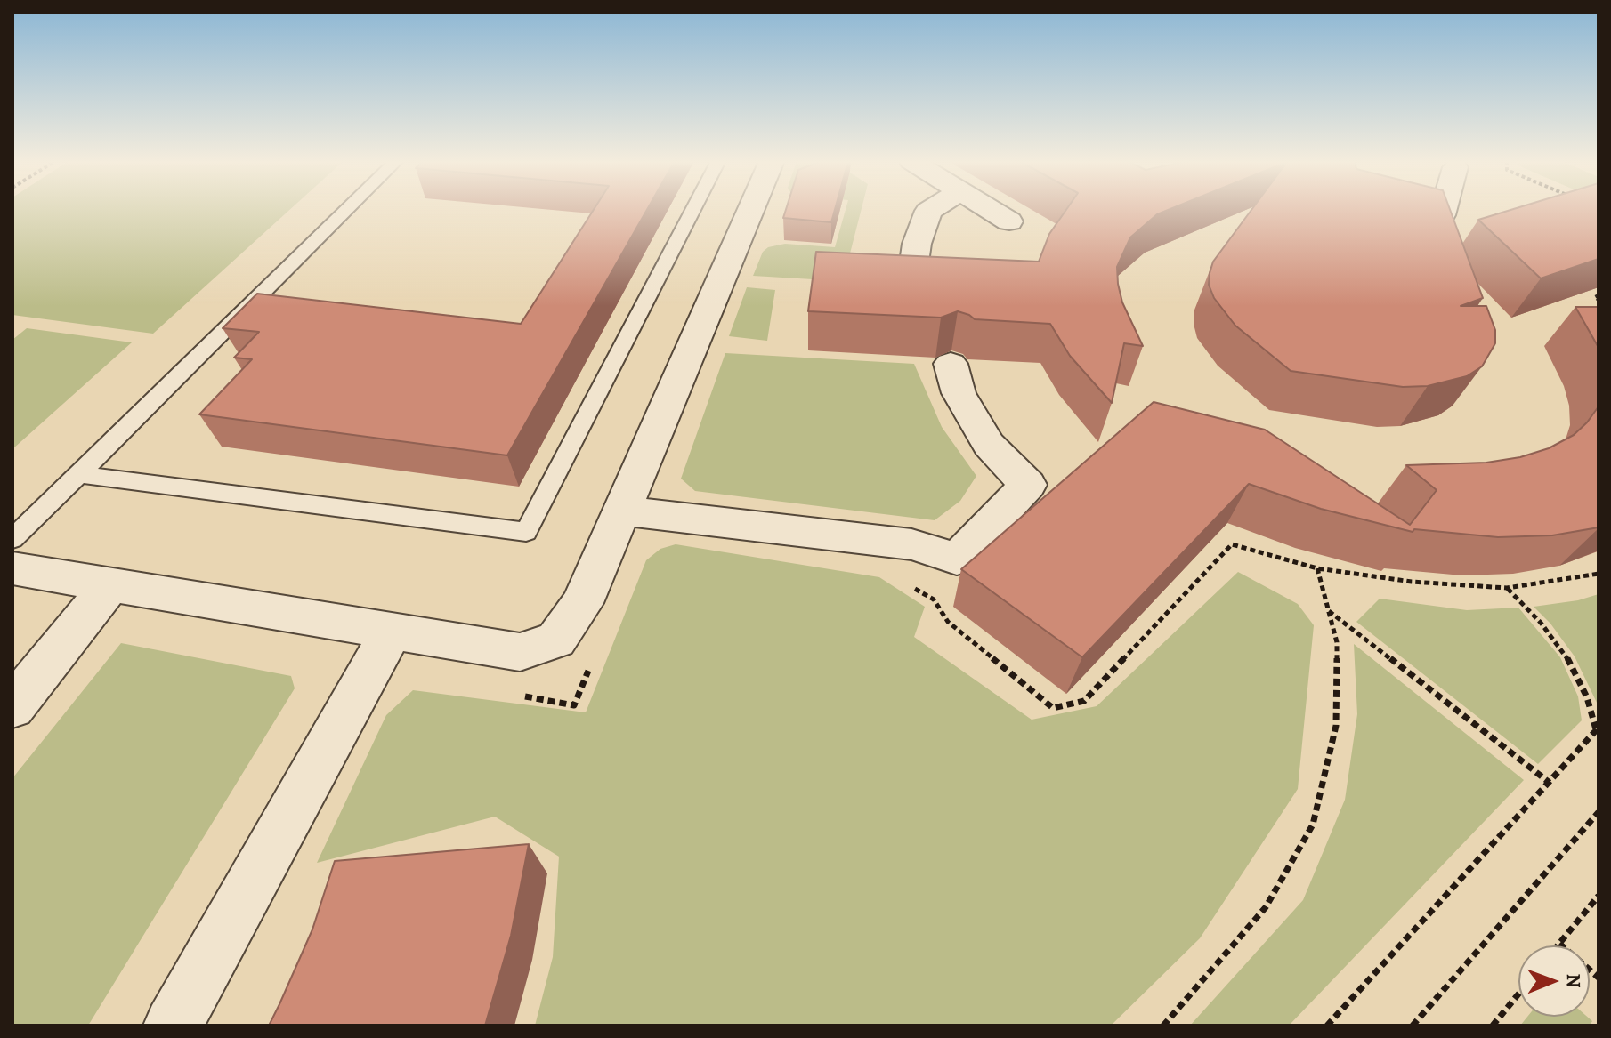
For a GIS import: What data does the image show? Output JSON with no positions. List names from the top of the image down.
{
  "north": "right"
}
